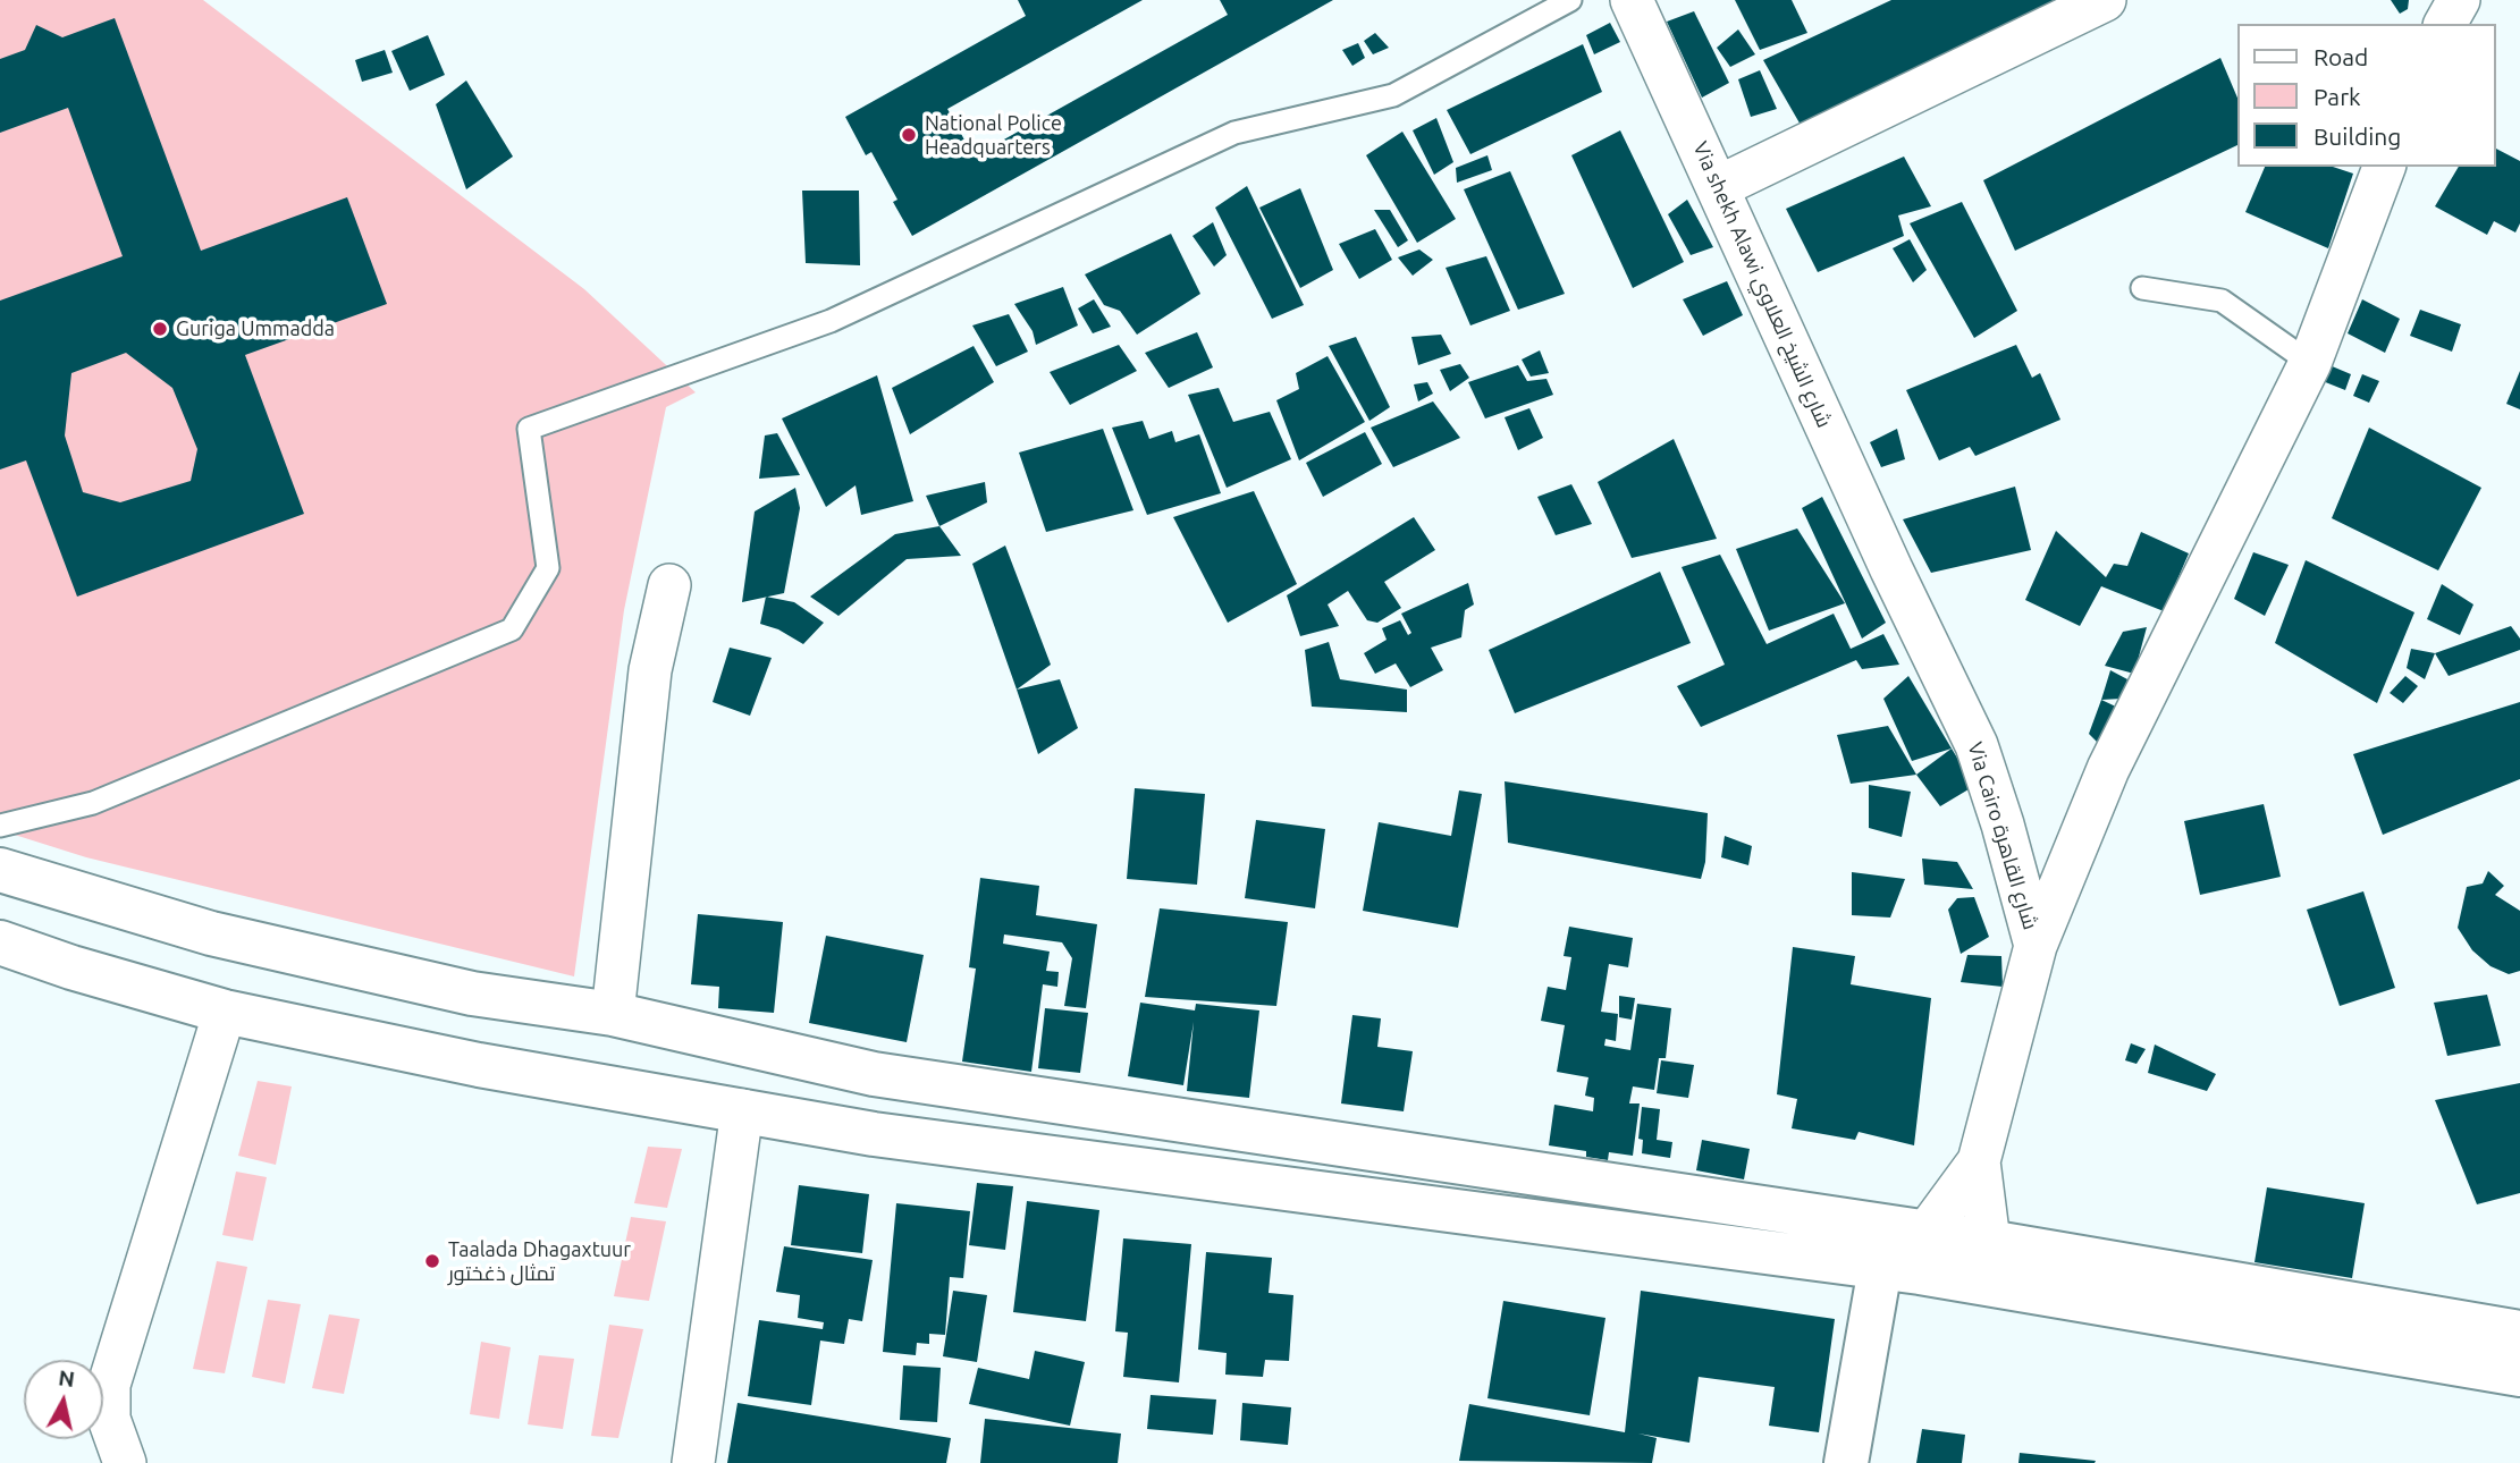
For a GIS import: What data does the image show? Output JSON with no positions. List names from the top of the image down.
{
  "streets": {
    "main road": ["Via Cairo شارع القاهرة"],
    "street": ["Via shekh Alawi شارع الشيخ العلاوي"]
  },
  "crossings": [
    ["Via shekh Alawi شارع الشيخ العلاوي", "Via Cairo شارع القاهرة"]
  ],
  "places": ["National Police Headquarters", "Guriga Ummadda", "Taalada Dhagaxtuur تمثال ذغختور"],
  "legend": ["Road", "Park", "Building"],
  "north": "top"
}
